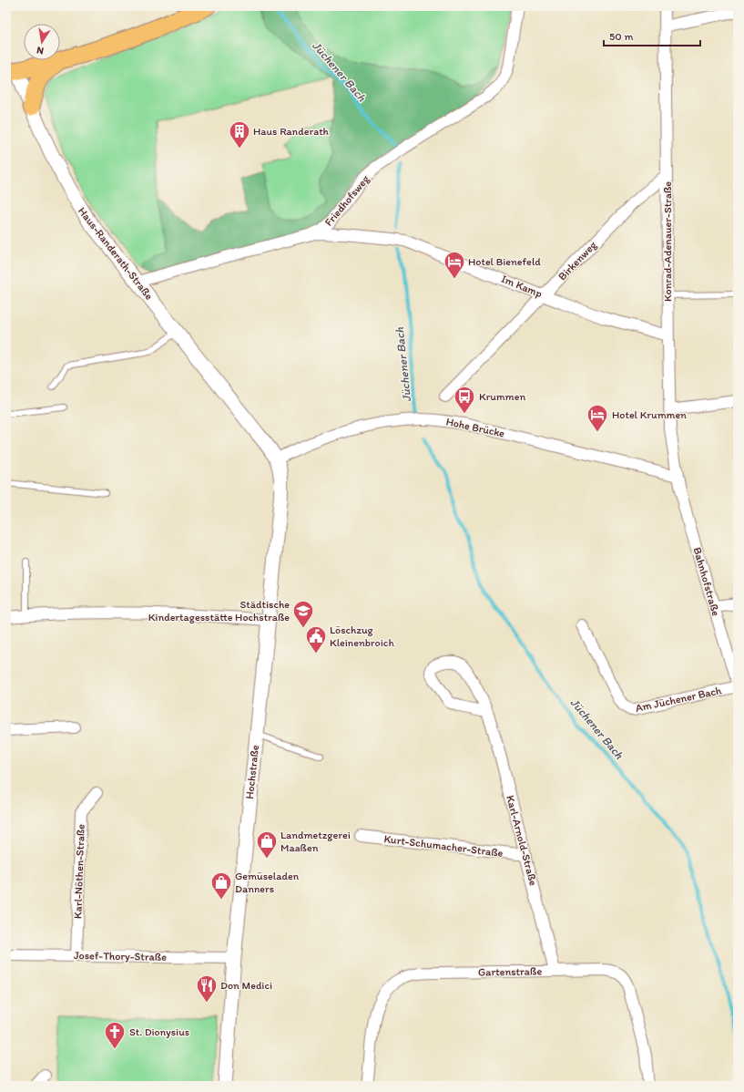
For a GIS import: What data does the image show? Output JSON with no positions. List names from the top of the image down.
{
  "streets": {
    "street": [
      "Friedhofsweg",
      "Konrad-Adenauer-Straße",
      "Haus-Randerath-Straße",
      "Birkenweg",
      "Im Kamp",
      "Hohe Brücke",
      "Bahnhofstraße",
      "Am Jüchener Bach",
      "Hochstraße",
      "Karl-Arnold-Straße",
      "Kurt-Schumacher-Straße",
      "Karl-Nöthen-Straße",
      "Josef-Thory-Straße",
      "Gartenstraße"
    ]
  },
  "crossings": [
    ["Friedhofsweg", "Haus-Randerath-Straße"],
    ["Friedhofsweg", "Im Kamp"],
    ["Konrad-Adenauer-Straße", "Birkenweg"],
    ["Konrad-Adenauer-Straße", "Im Kamp"],
    ["Konrad-Adenauer-Straße", "Hohe Brücke"],
    ["Konrad-Adenauer-Straße", "Bahnhofstraße"],
    ["Haus-Randerath-Straße", "Hohe Brücke"],
    ["Haus-Randerath-Straße", "Hochstraße"],
    ["Birkenweg", "Im Kamp"],
    ["Hohe Brücke", "Bahnhofstraße"],
    ["Hohe Brücke", "Hochstraße"],
    ["Bahnhofstraße", "Am Jüchener Bach"],
    ["Hochstraße", "Josef-Thory-Straße"],
    ["Karl-Arnold-Straße", "Kurt-Schumacher-Straße"],
    ["Karl-Arnold-Straße", "Gartenstraße"],
    ["Karl-Nöthen-Straße", "Josef-Thory-Straße"]
  ],
  "water": ["Jüchener Bach"],
  "places": {
    "building": ["Haus Randerath"],
    "hotel": ["Hotel Bienefeld", "Hotel Krummen"],
    "bus stop": ["Krummen"],
    "school or university": ["Städtische Kindertagesstätte Hochstraße"],
    "public building": ["Löschzug Kleinenbroich"],
    "shop": ["Landmetzgerei Maaßen", "Gemüseladen Danners"],
    "restaurant": ["Don Medici"],
    "church": ["St. Dionysius"]
  },
  "scale_bar": "50 m",
  "north": "bottom"
}
